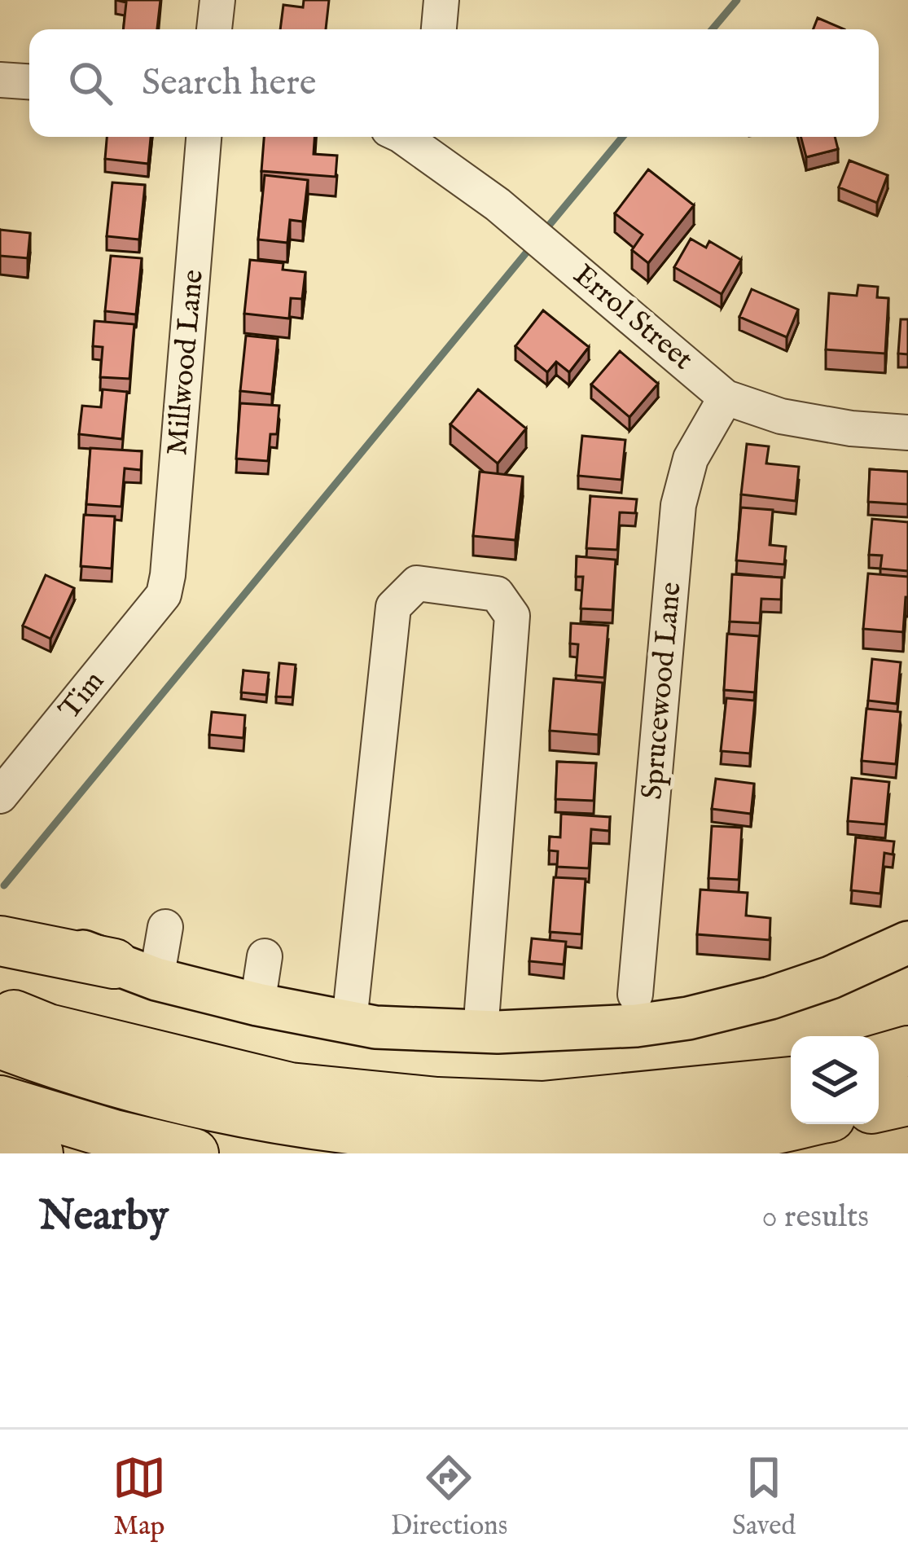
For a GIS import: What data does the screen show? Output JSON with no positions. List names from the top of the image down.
{
  "streets": {
    "street": [
      "Errol Street",
      "Millwood Lane",
      "Sprucewood Lane",
      "Tim"
    ]
  },
  "crossings": [
    ["Errol Street", "Sprucewood Lane"],
    ["Millwood Lane", "Tim"]
  ],
  "page": {
    "search": "Search here",
    "heading": ["Nearby", "0 results"],
    "nav": ["Map", "Directions", "Saved"]
  }
}
